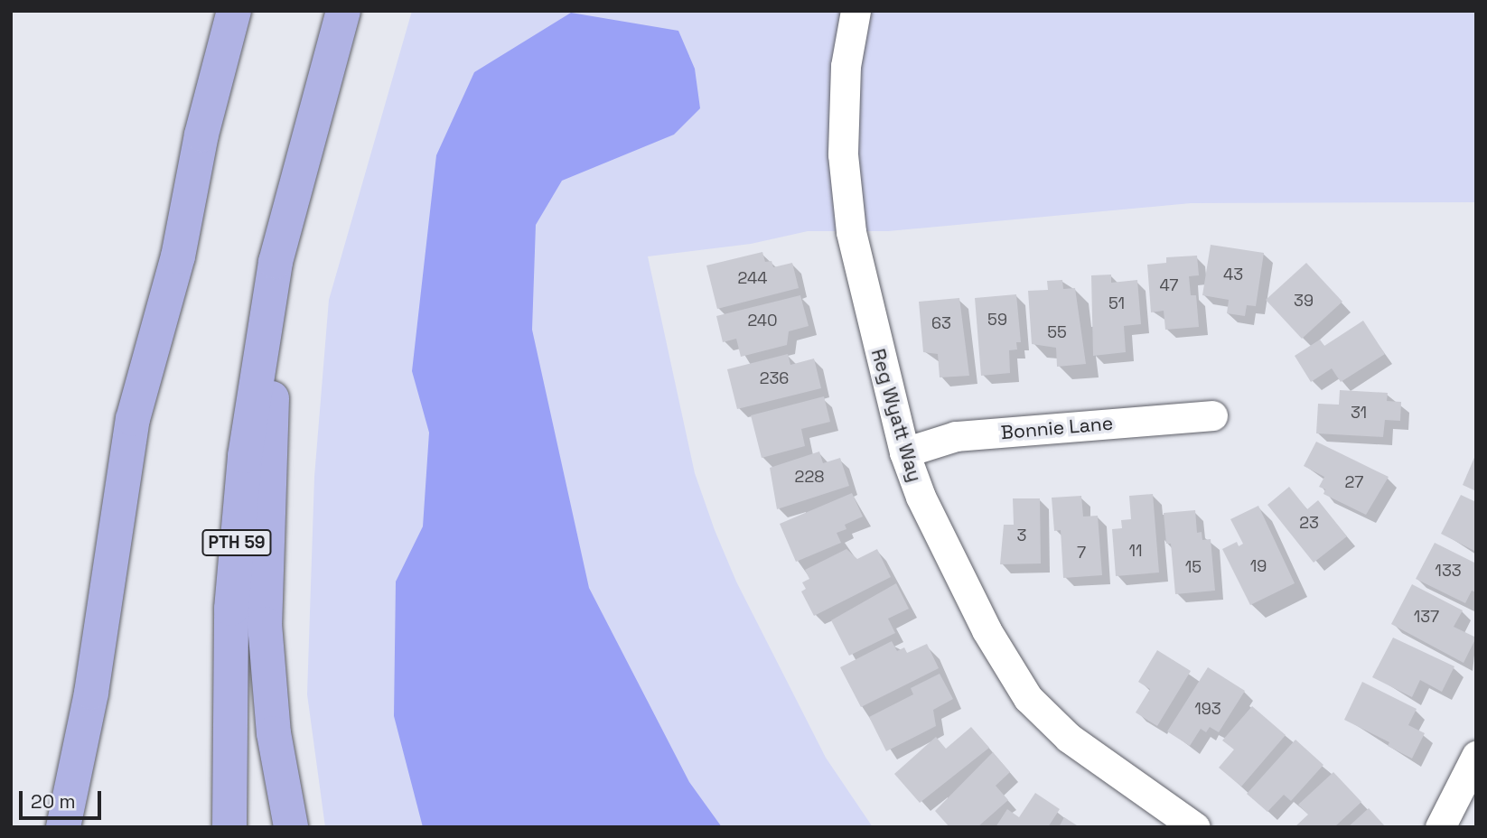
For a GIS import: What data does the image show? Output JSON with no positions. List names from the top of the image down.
{
  "streets": {
    "main road": ["PTH 59"],
    "street": ["Reg Wyatt Way", "Bonnie Lane"]
  },
  "crossings": [
    ["Reg Wyatt Way", "Bonnie Lane"]
  ],
  "house_numbers": [
    "43",
    "244",
    "47",
    "39",
    "51",
    "59",
    "240",
    "63",
    "55",
    "236",
    "31",
    "228",
    "27",
    "23",
    "3",
    "11",
    "7",
    "19",
    "15",
    "133",
    "137",
    "193"
  ],
  "scale_bar": "20 m"
}
